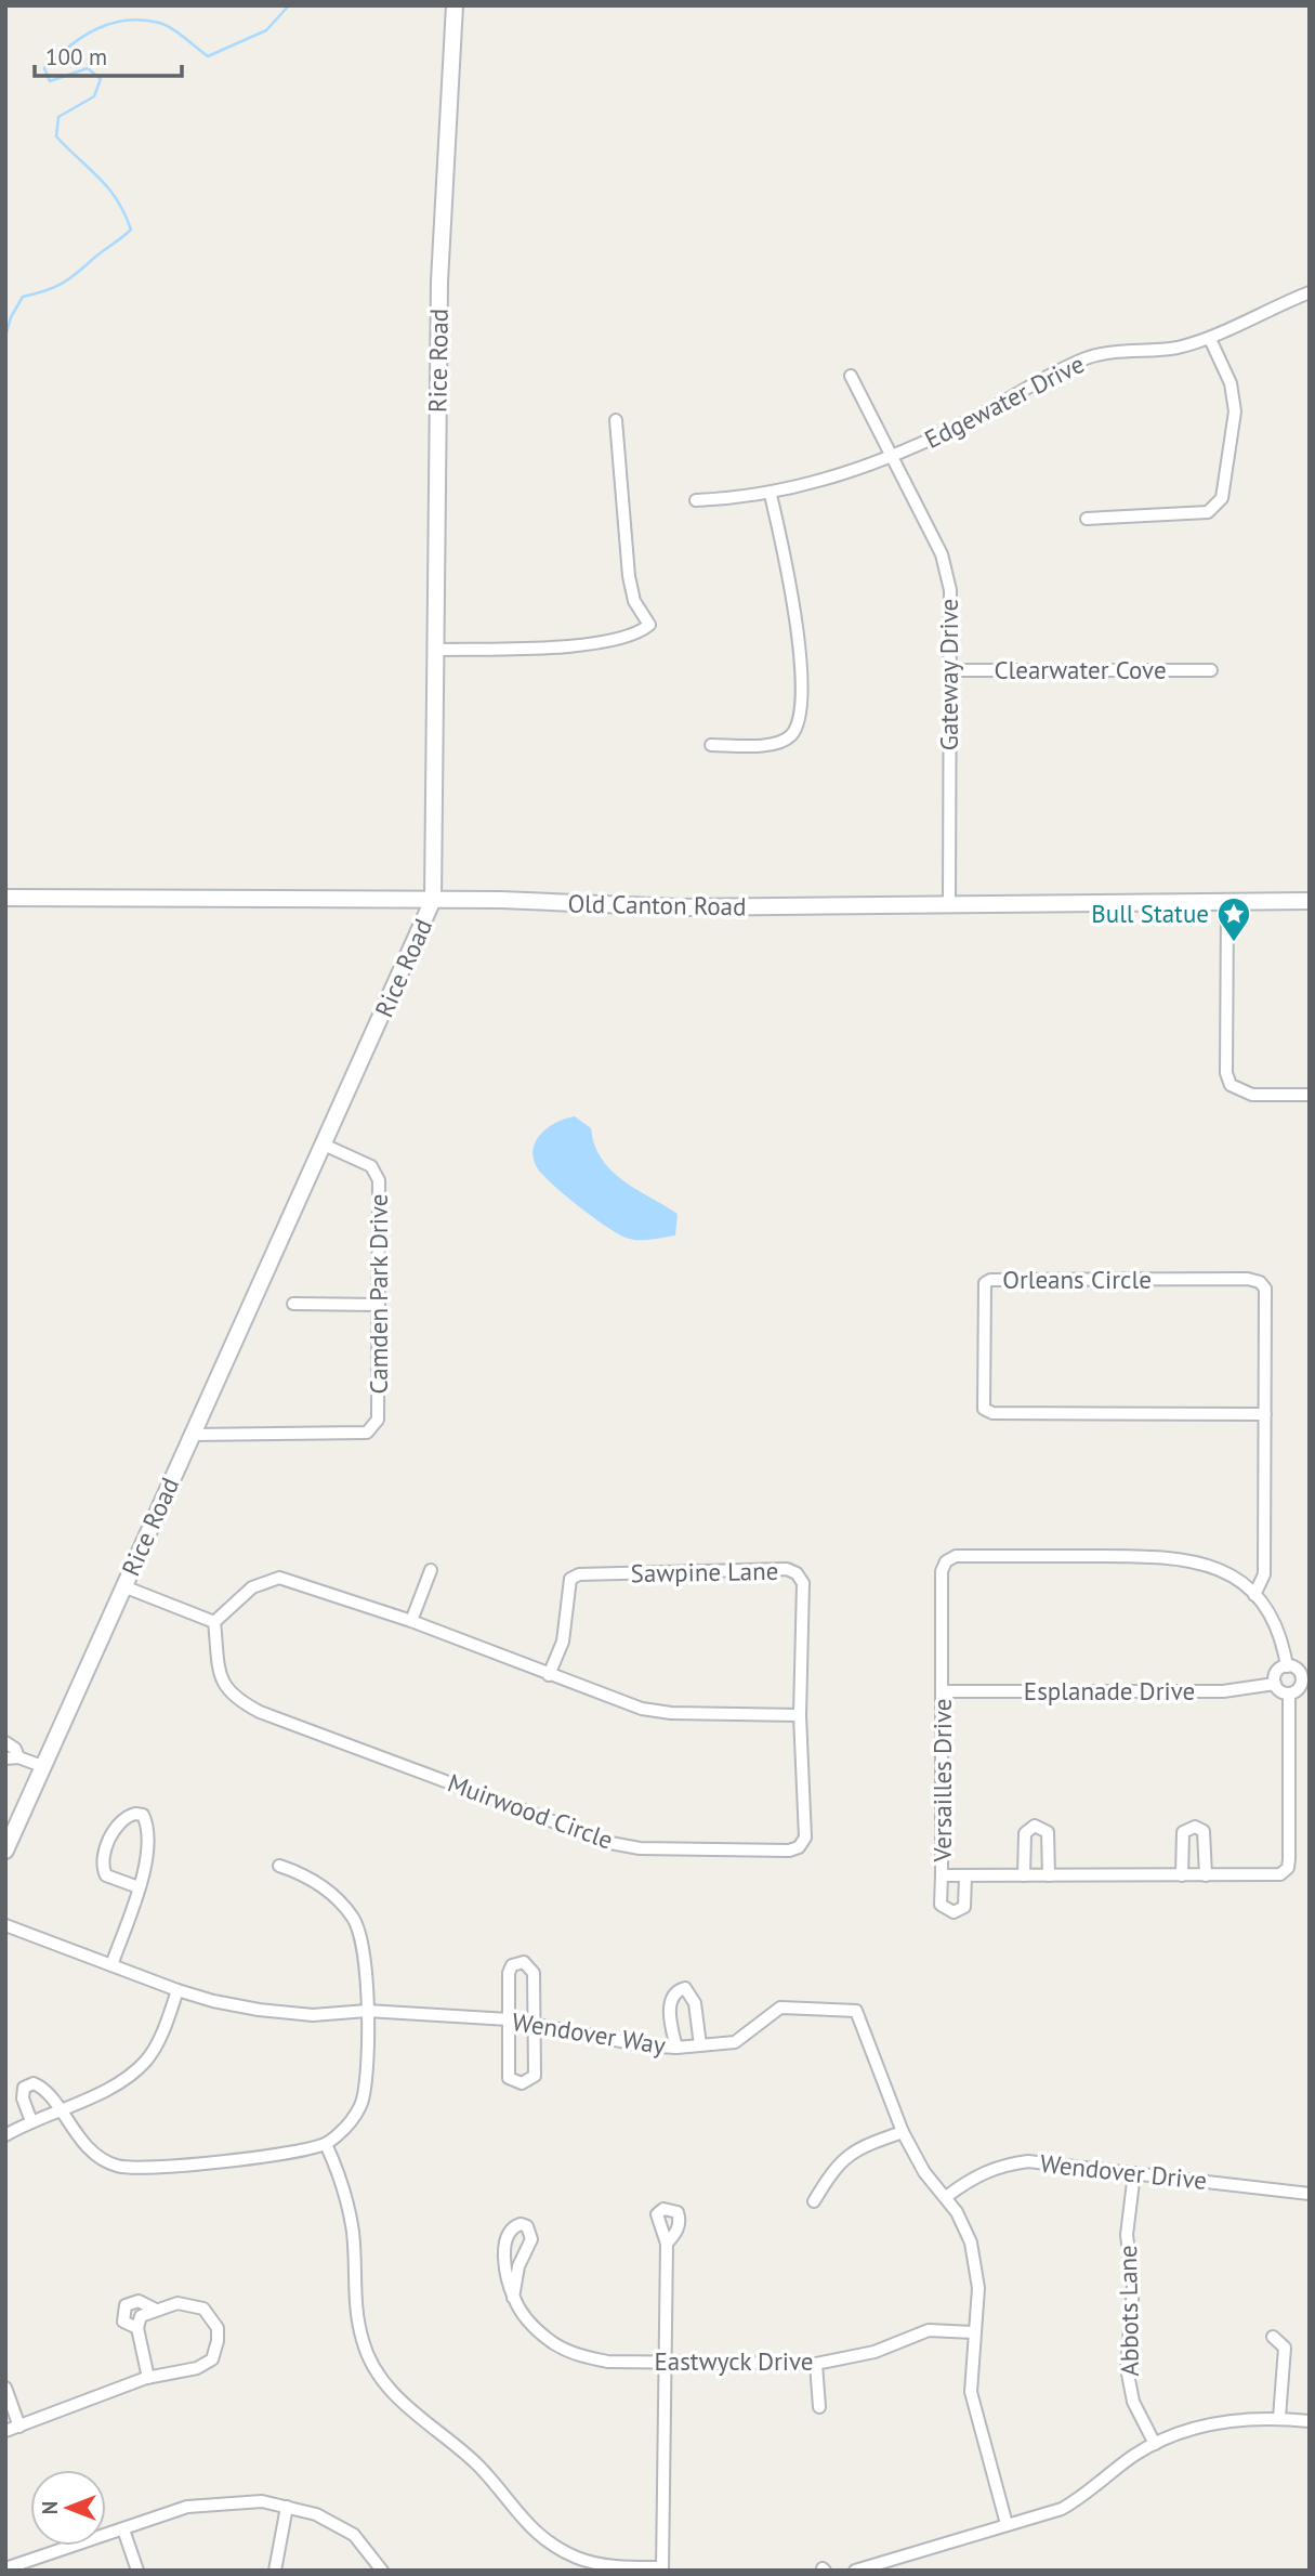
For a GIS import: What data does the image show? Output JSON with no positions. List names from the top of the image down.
{
  "streets": {
    "street": [
      "Rice Road",
      "Edgewater Drive",
      "Clearwater Cove",
      "Gateway Drive",
      "Old Canton Road",
      "Orleans Circle",
      "Camden Park Drive",
      "Sawpine Lane",
      "Esplanade Drive",
      "Versailles Drive",
      "Muirwood Circle",
      "Wendover Way",
      "Wendover Drive",
      "Abbots Lane",
      "Eastwyck Drive"
    ]
  },
  "crossings": [
    ["Rice Road", "Old Canton Road"],
    ["Rice Road", "Camden Park Drive"],
    ["Edgewater Drive", "Gateway Drive"],
    ["Clearwater Cove", "Gateway Drive"],
    ["Gateway Drive", "Old Canton Road"],
    ["Orleans Circle", "Versailles Drive"],
    ["Sawpine Lane", "Muirwood Circle"],
    ["Esplanade Drive", "Versailles Drive"],
    ["Wendover Way", "Wendover Drive"],
    ["Wendover Way", "Eastwyck Drive"],
    ["Wendover Drive", "Abbots Lane"]
  ],
  "places": {
    "place": ["Bull Statue"]
  },
  "scale_bar": "100 m",
  "north": "left"
}
